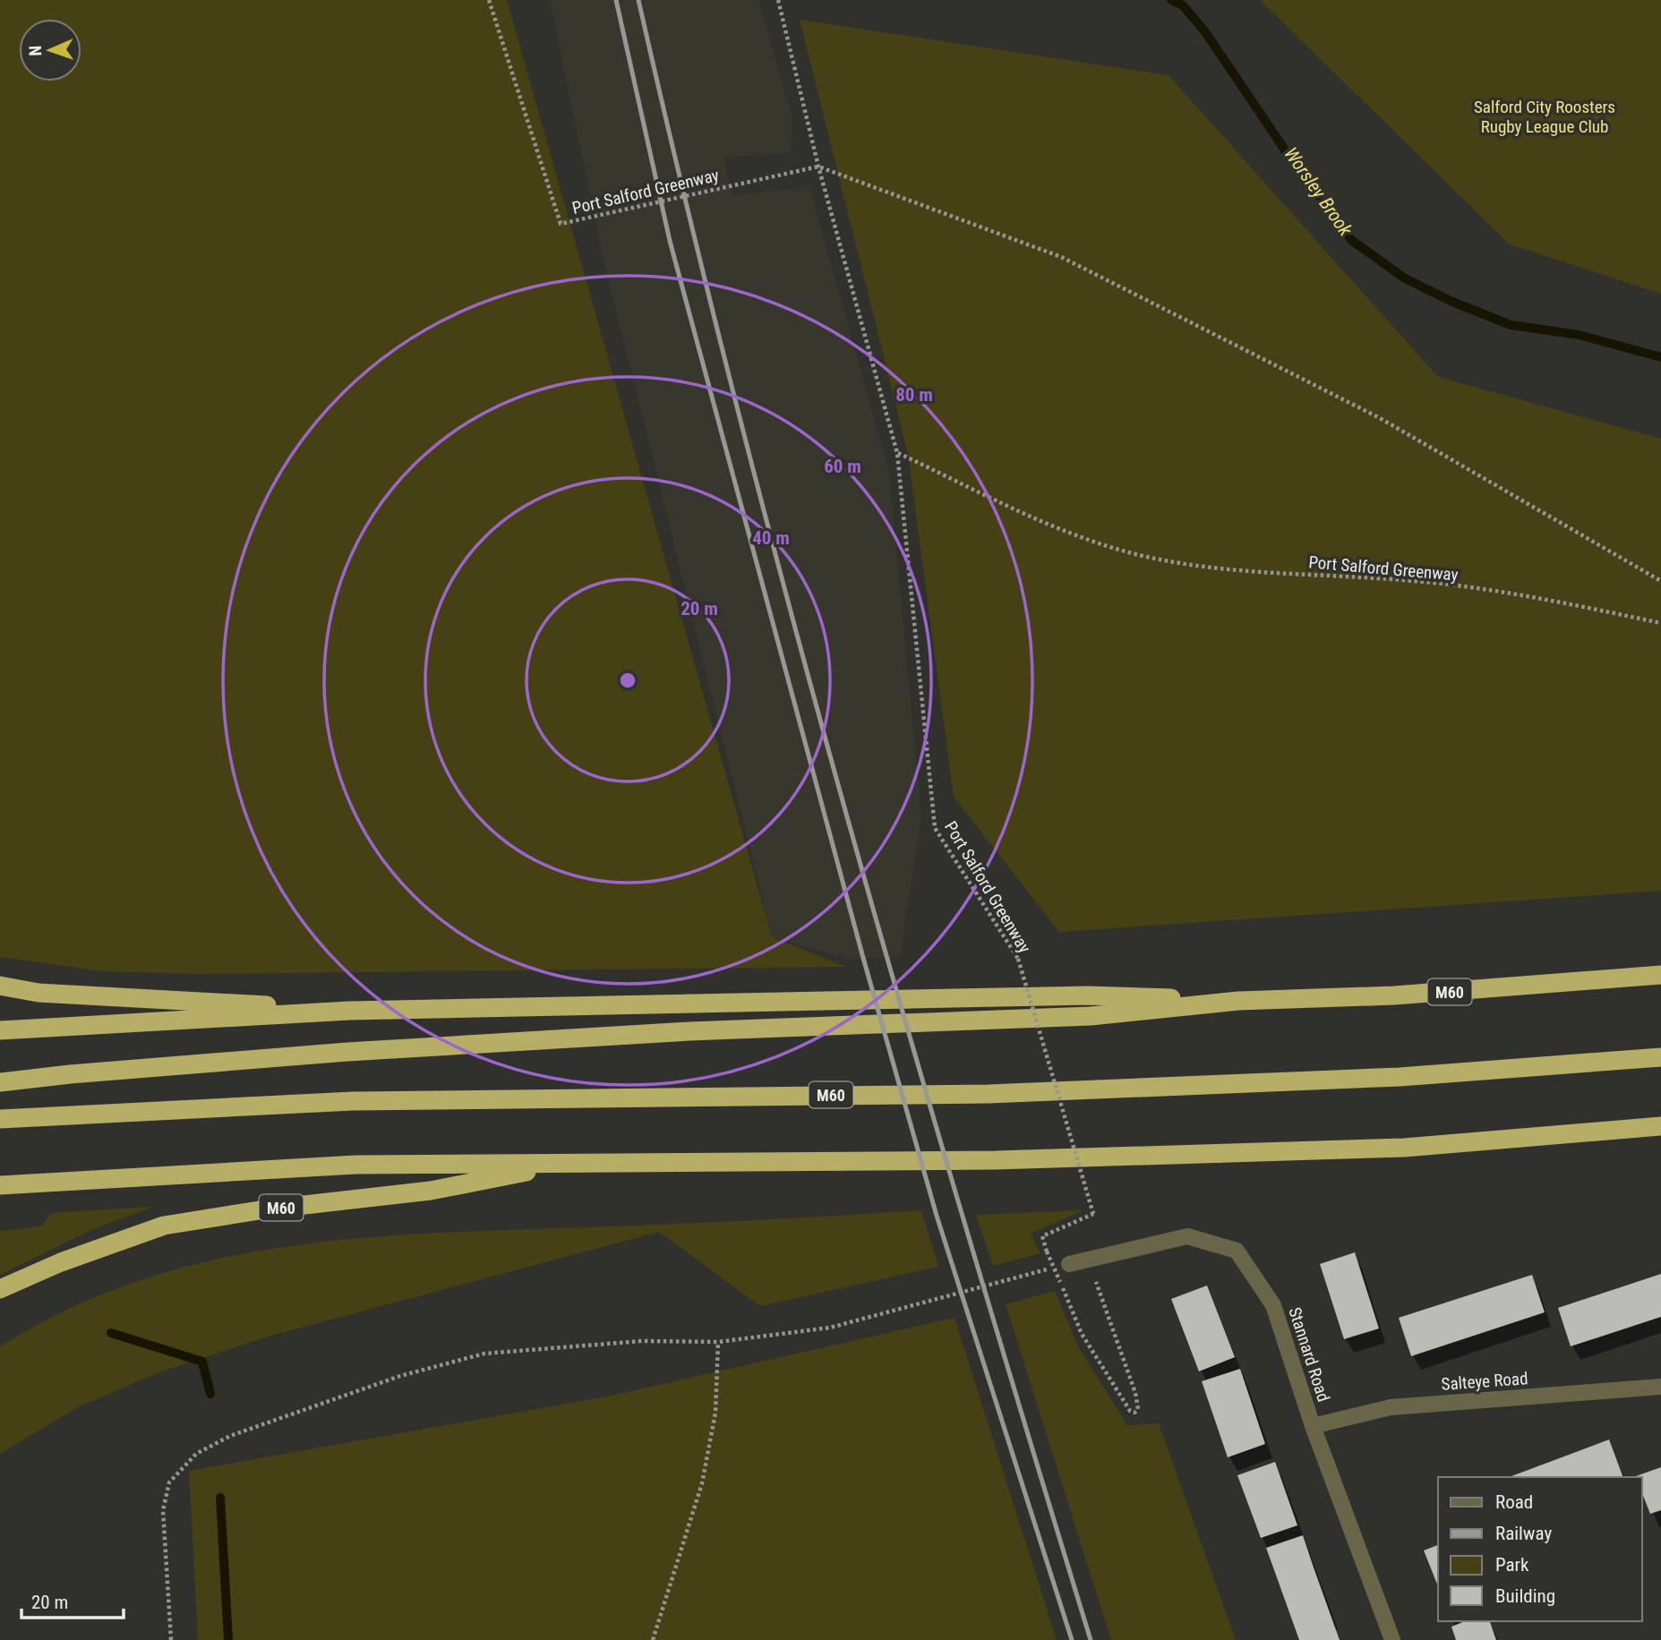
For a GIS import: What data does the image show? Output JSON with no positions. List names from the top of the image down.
{
  "streets": {
    "highway": ["M60"],
    "street": ["Stannard Road", "Salteye Road"],
    "path": ["Port Salford Greenway"]
  },
  "crossings": [
    ["Port Salford Greenway", "Stannard Road"],
    ["Stannard Road", "Salteye Road"]
  ],
  "water": ["Worsley Brook"],
  "parks": ["Salford City Roosters Rugby League Club"],
  "legend": [
    "Road",
    "Railway",
    "Park",
    "Building"
  ],
  "scale_bar": "20 m",
  "north": "left",
  "rings": [
    "80 m",
    "60 m",
    "40 m",
    "20 m"
  ]
}
